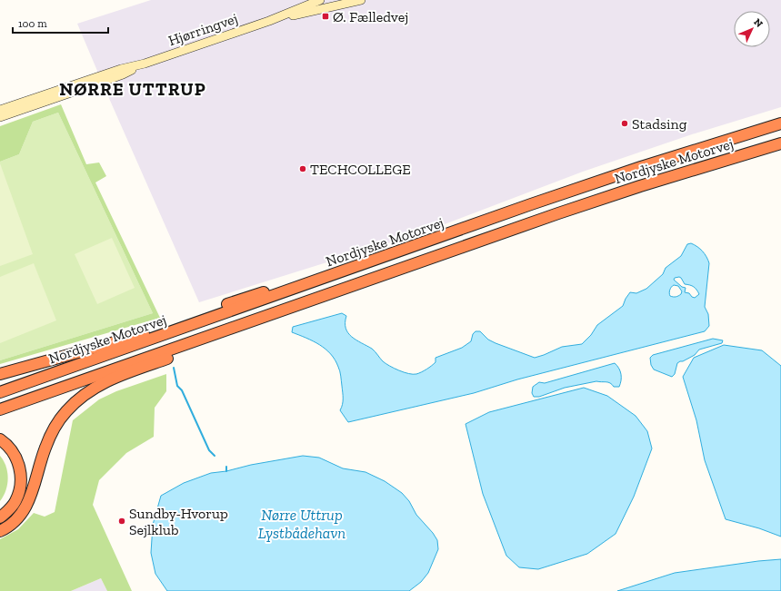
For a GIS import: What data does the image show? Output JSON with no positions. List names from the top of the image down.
{
  "streets": {
    "highway": ["Nordjyske Motorvej"],
    "main road": ["Hjørringvej"]
  },
  "districts": ["NØRRE UTTRUP"],
  "water": ["Nørre Uttrup Lystbådehavn"],
  "places": {
    "transit": ["Ø. Fælledvej"],
    "other": ["Stadsing", "TECHCOLLEGE", "Sundby-Hvorup Sejlklub"]
  },
  "scale_bar": "100 m",
  "north": "top right"
}
